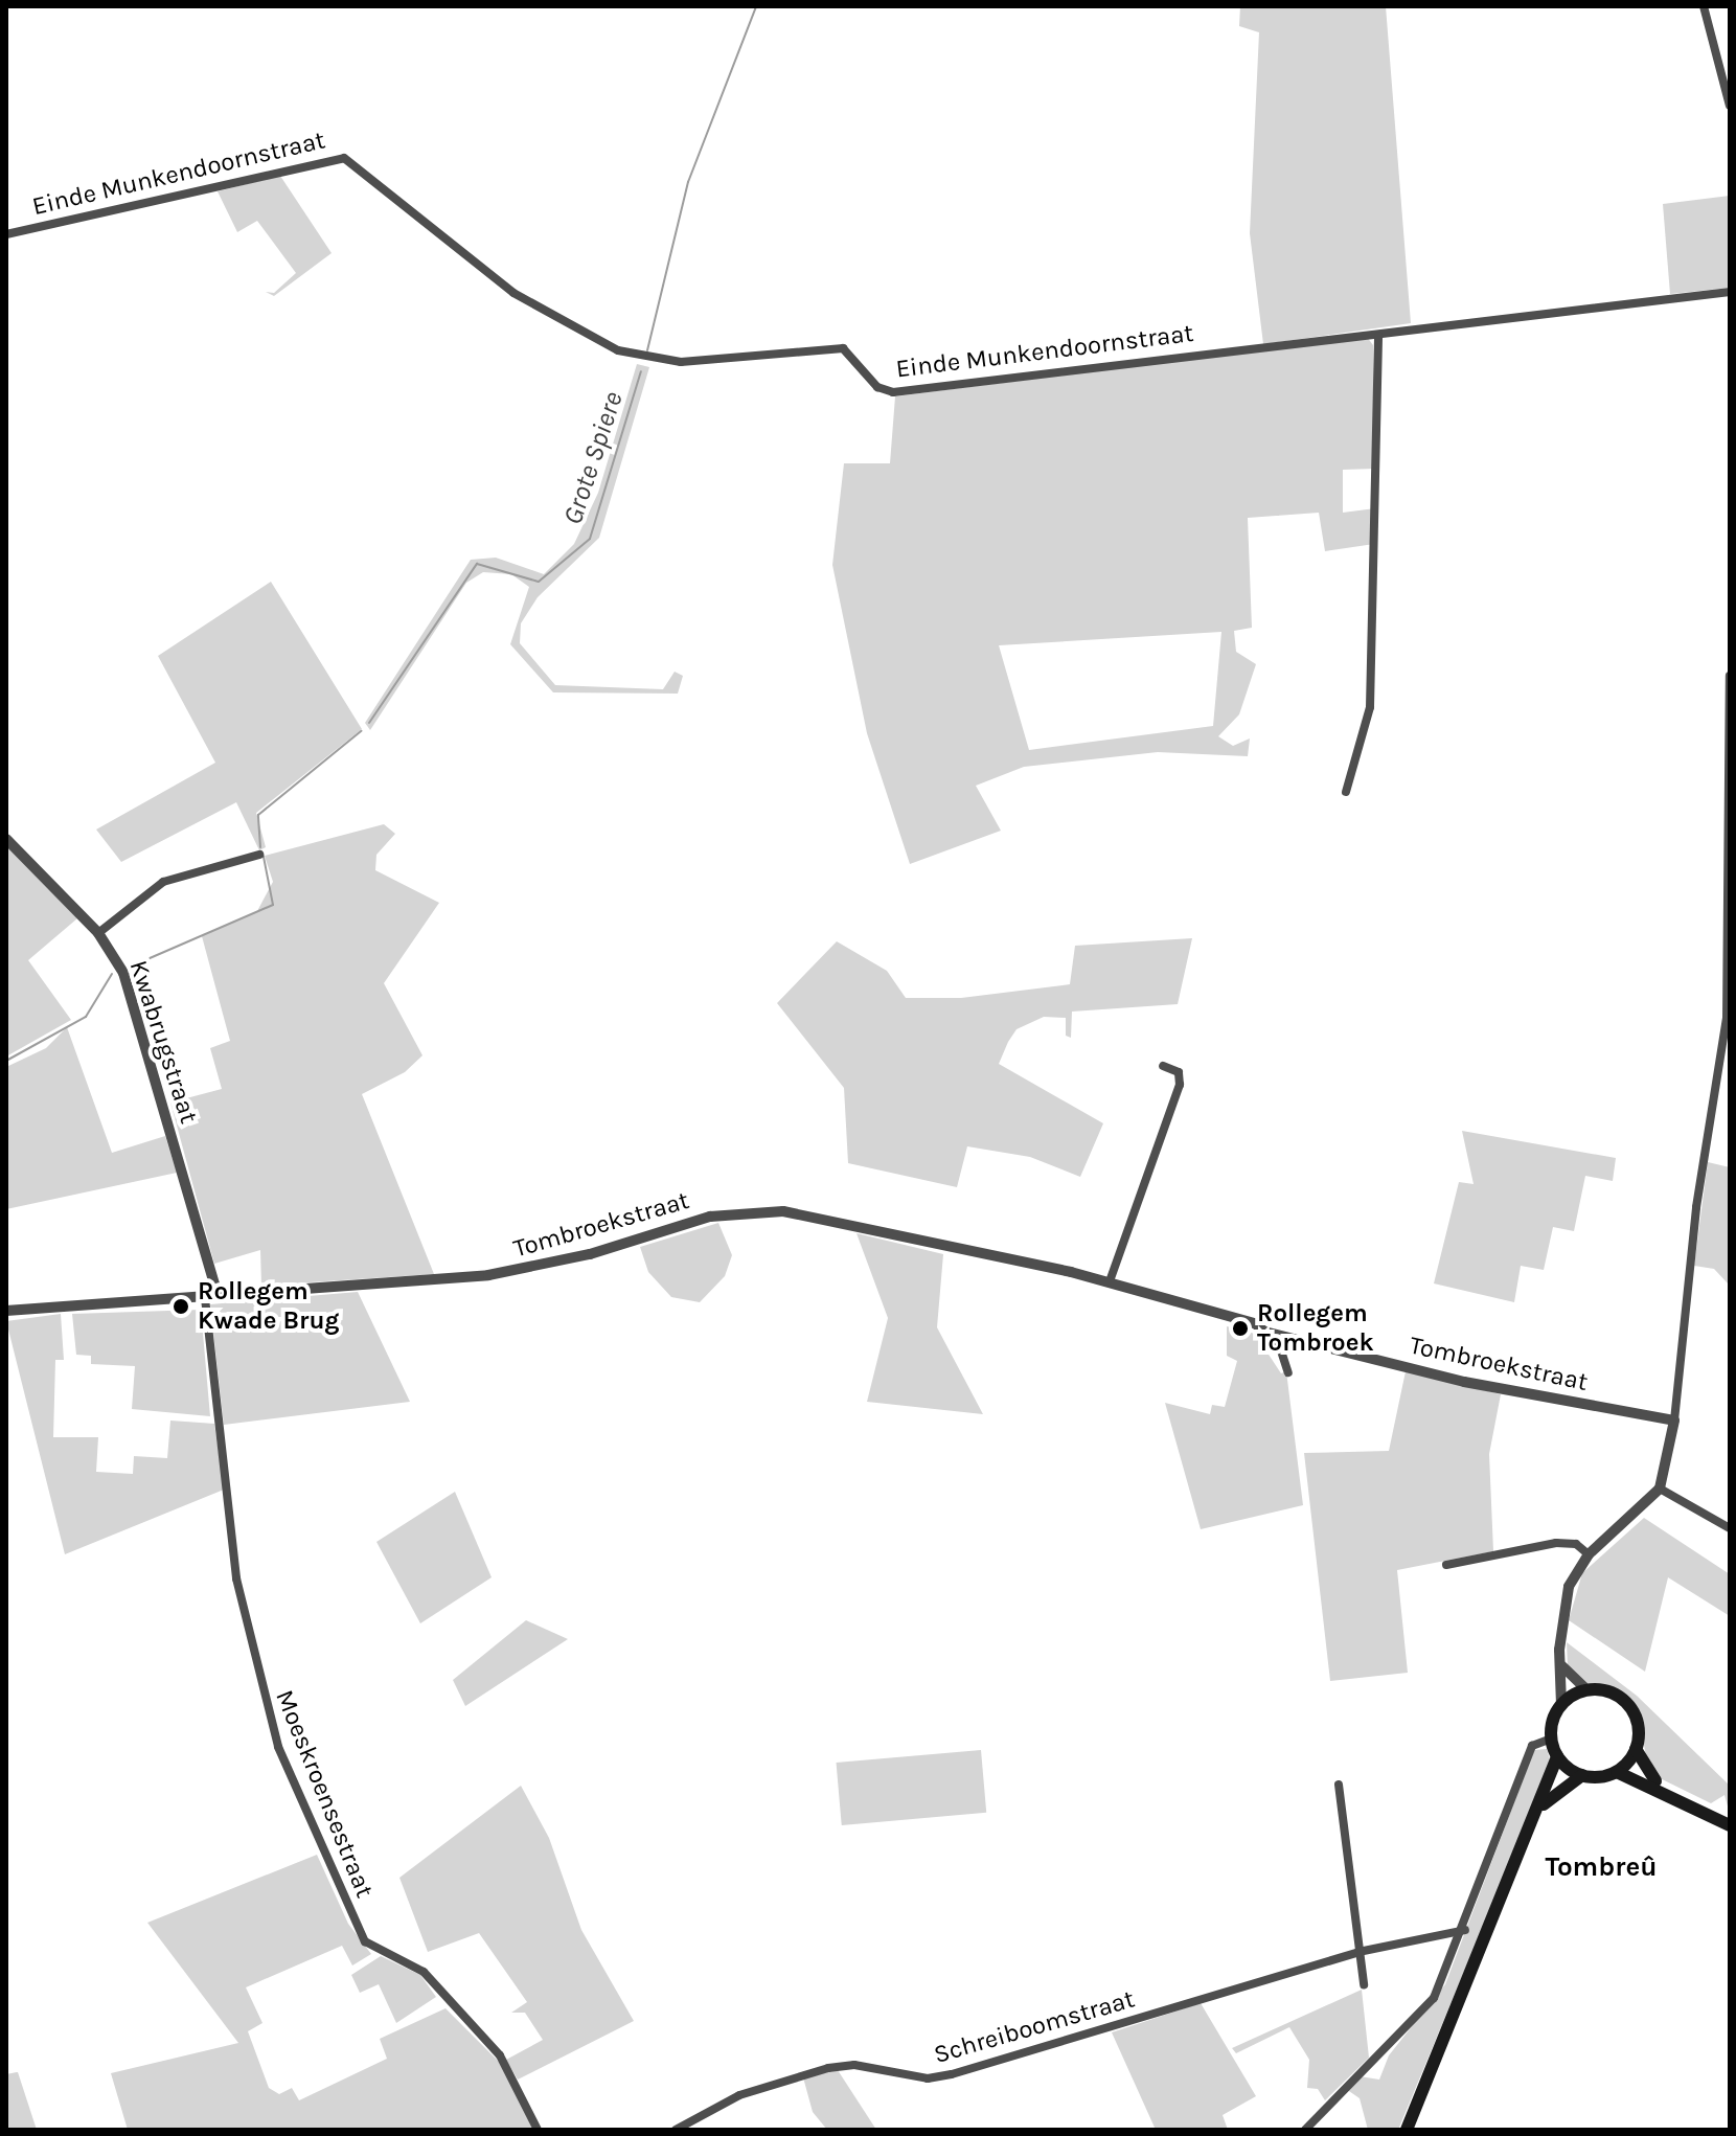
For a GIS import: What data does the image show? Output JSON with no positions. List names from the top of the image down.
{
  "streets": {
    "street": [
      "Einde Munkendoornstraat",
      "Kwabrugstraat",
      "Tombroekstraat",
      "Moeskroensestraat",
      "Schreiboomstraat"
    ]
  },
  "crossings": [
    ["Kwabrugstraat", "Tombroekstraat"],
    ["Tombroekstraat", "Moeskroensestraat"]
  ],
  "districts": ["Tombreû"],
  "water": ["Grote Spiere"],
  "places": ["Rollegem Kwade Brug", "Rollegem Tombroek"]
}
